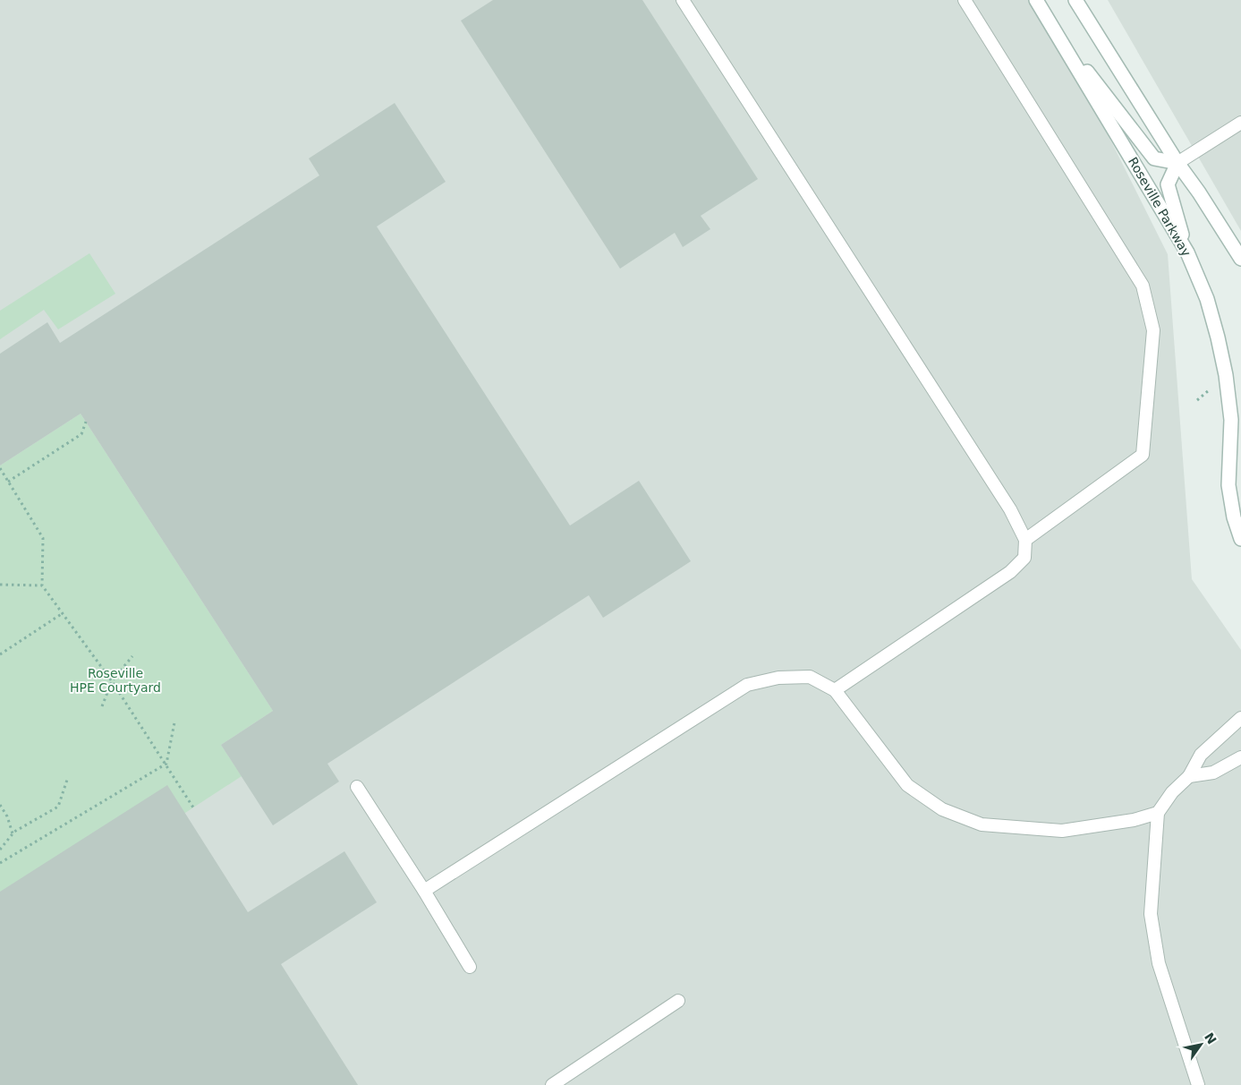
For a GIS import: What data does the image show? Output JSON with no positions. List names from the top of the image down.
{
  "streets": {
    "street": ["Roseville Parkway"]
  },
  "parks": ["Roseville HPE Courtyard"],
  "north": "top right"
}
